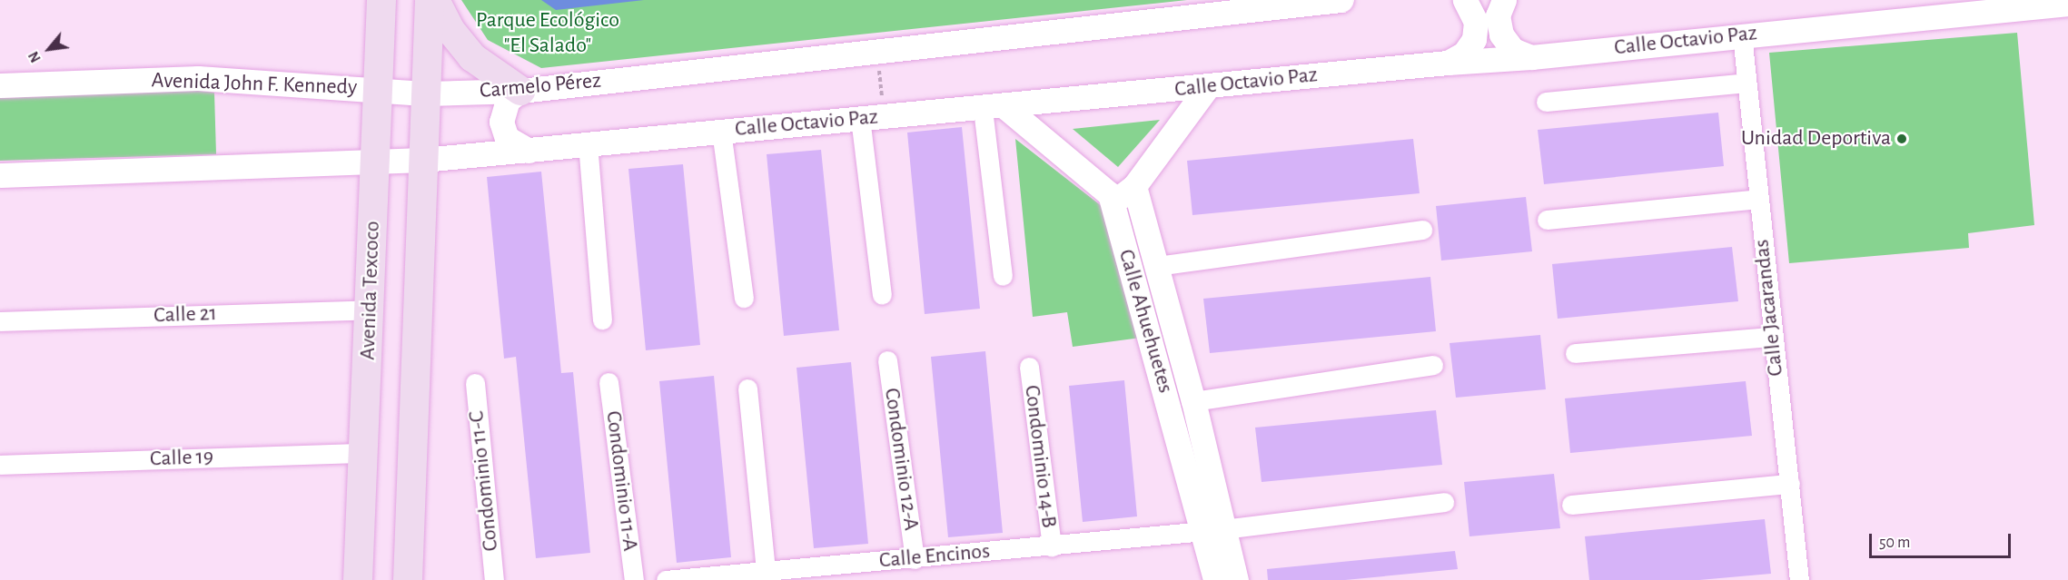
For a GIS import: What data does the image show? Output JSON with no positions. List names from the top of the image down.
{
  "streets": {
    "main road": ["Avenida Texcoco"],
    "street": [
      "Calle Octavio Paz",
      "Avenida John F. Kennedy",
      "Carmelo Pérez",
      "Calle Jacarandas",
      "Calle 21",
      "Calle Ahuehuetes",
      "Condominio 14-B",
      "Calle 19",
      "Condominio 12-A",
      "Condominio 11-C",
      "Condominio 11-A",
      "Calle Encinos"
    ]
  },
  "crossings": [
    ["Calle Octavio Paz", "Calle Jacarandas"],
    ["Avenida John F. Kennedy", "Carmelo Pérez"],
    ["Avenida John F. Kennedy", "Avenida Texcoco"],
    ["Carmelo Pérez", "Avenida Texcoco"],
    ["Avenida Texcoco", "Calle 21"],
    ["Avenida Texcoco", "Calle 19"],
    ["Calle Ahuehuetes", "Calle Encinos"],
    ["Condominio 14-B", "Calle Encinos"],
    ["Condominio 12-A", "Calle Encinos"]
  ],
  "parks": ["Parque Ecológico \"El Salado\""],
  "places": ["Unidad Deportiva"],
  "scale_bar": "50 m",
  "north": "bottom left"
}
